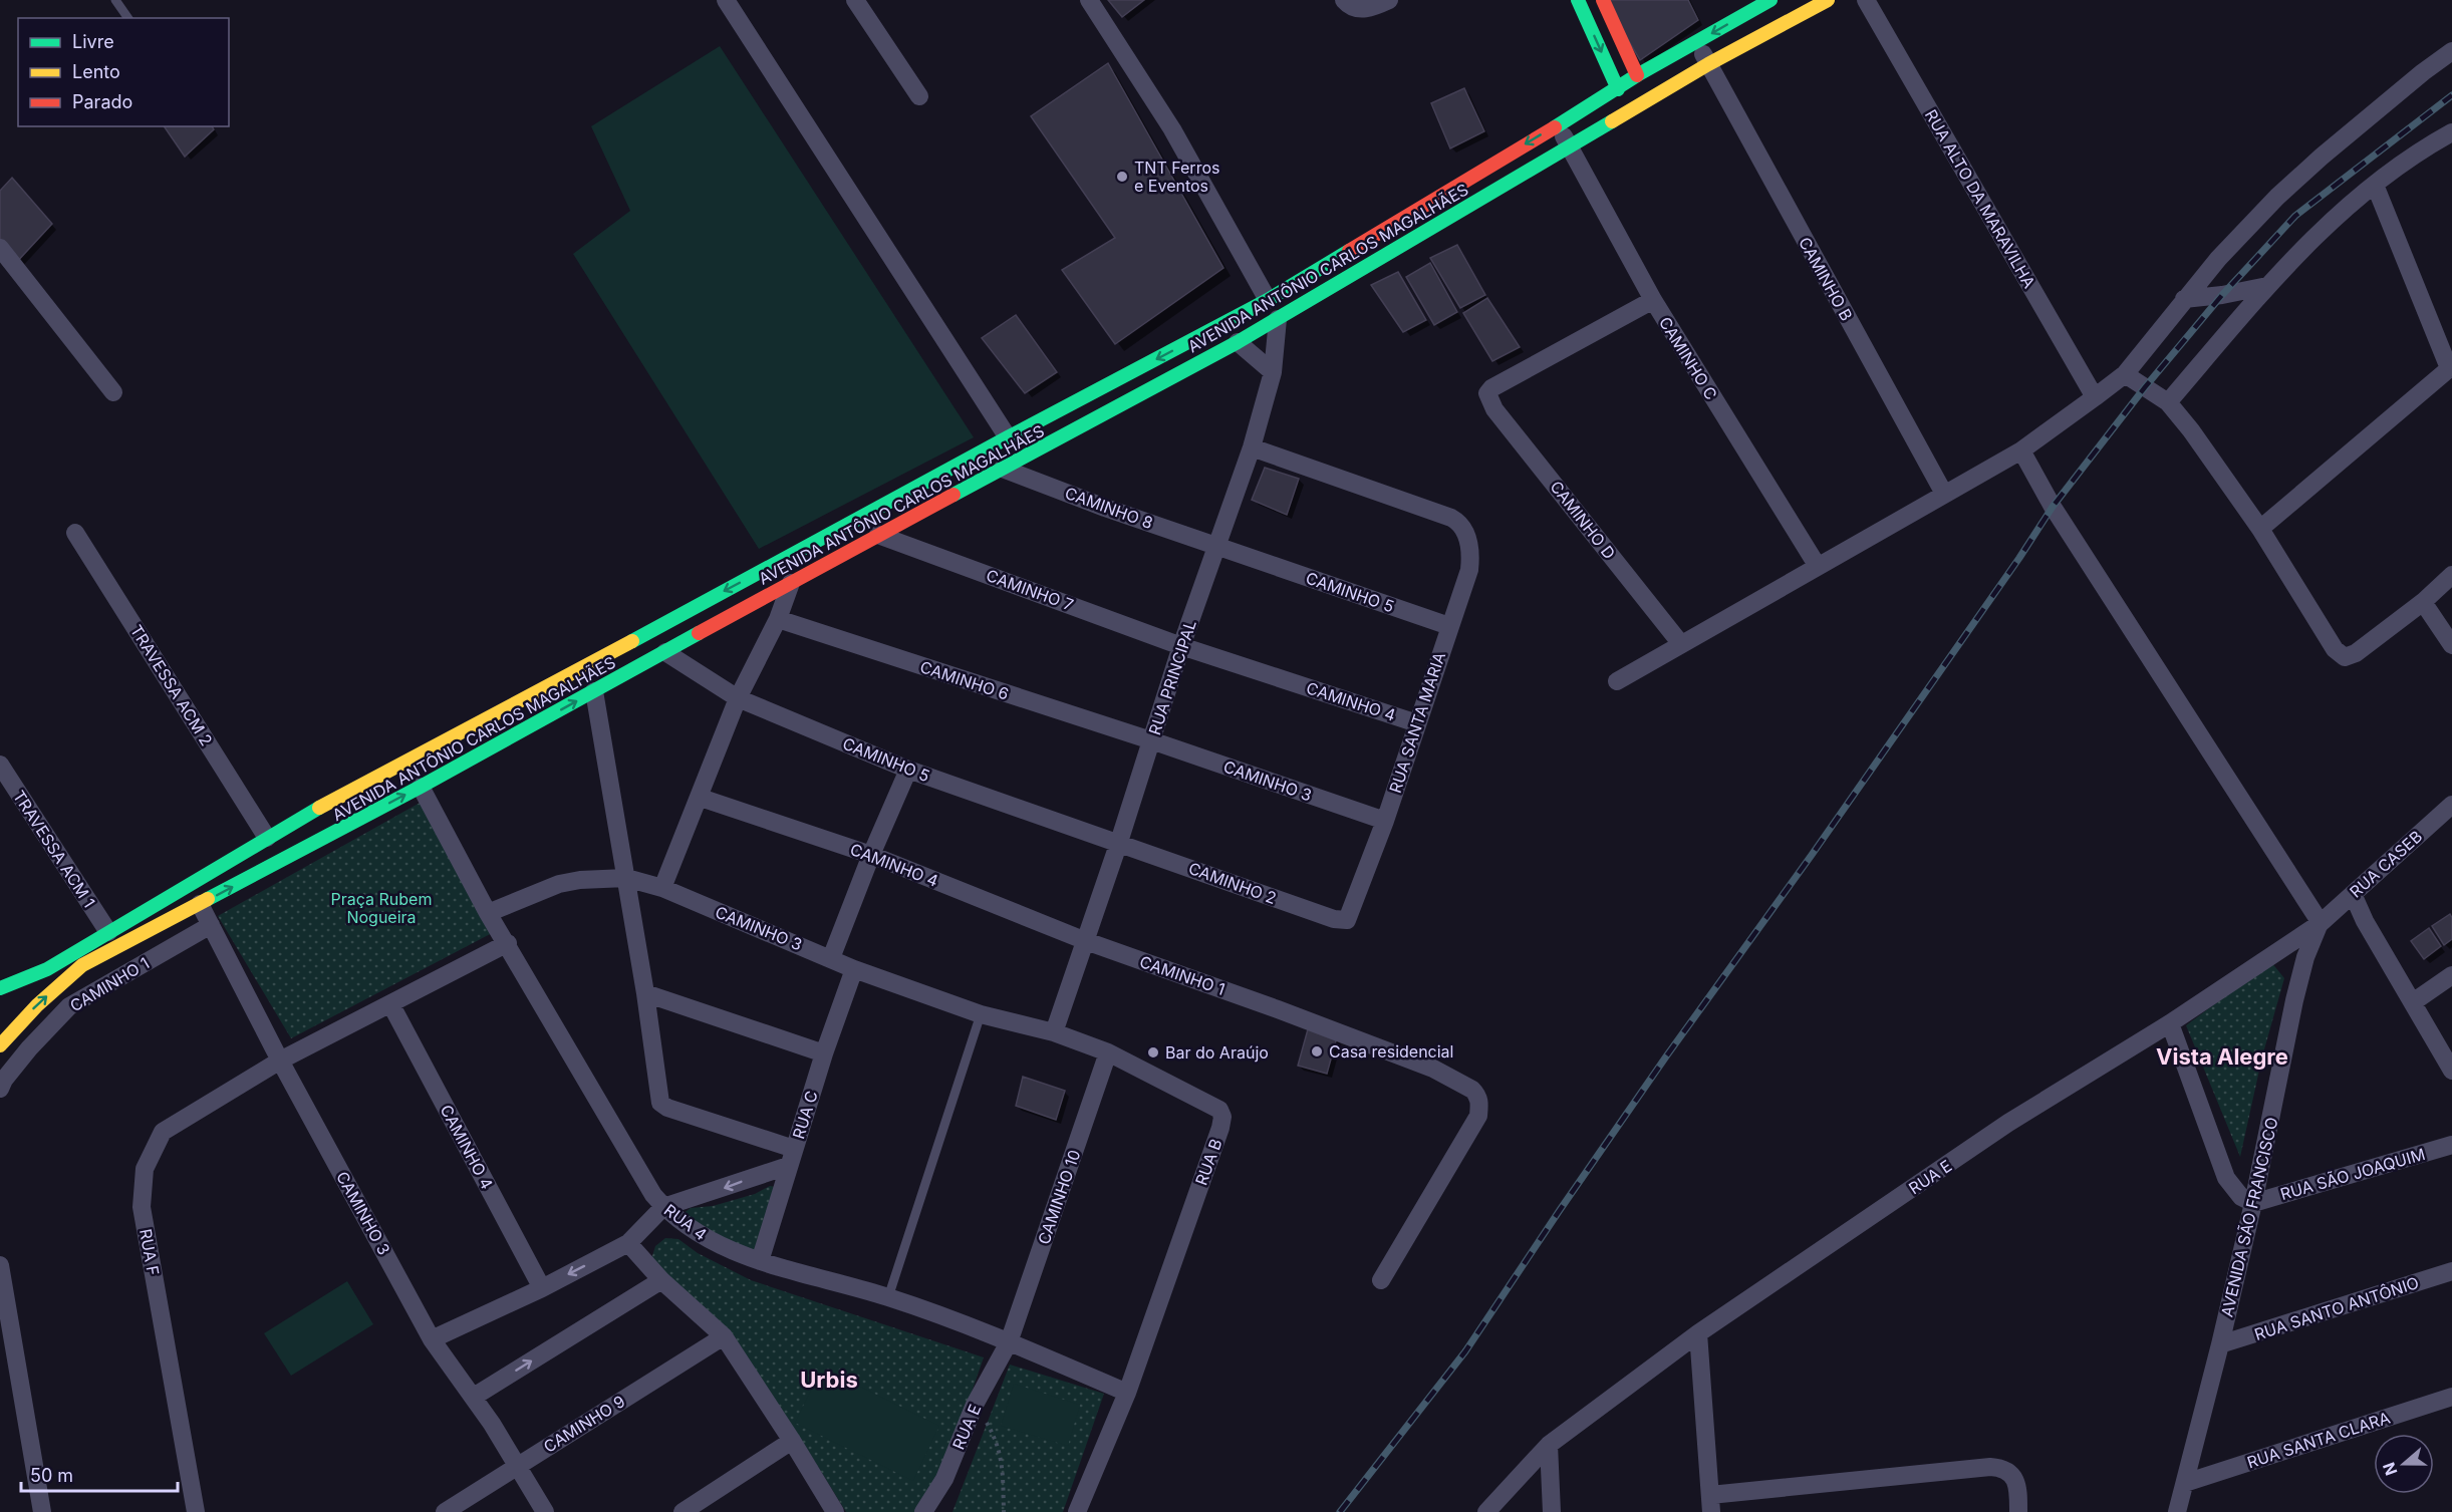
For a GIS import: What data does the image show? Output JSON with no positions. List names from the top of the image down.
{
  "streets": {
    "main road": ["AVENIDA ANTÔNIO CARLOS MAGALHÃES"],
    "street": [
      "RUA ALTO DA MARAVILHA",
      "CAMINHO B",
      "CAMINHO C",
      "CAMINHO 8",
      "CAMINHO D",
      "CAMINHO 7",
      "CAMINHO 5",
      "RUA PRINCIPAL",
      "CAMINHO 6",
      "TRAVESSA ACM 2",
      "CAMINHO 4",
      "RUA SANTA MARIA",
      "CAMINHO 3",
      "TRAVESSA ACM 1",
      "RUA CASEB",
      "CAMINHO 2",
      "CAMINHO 1",
      "RUA C",
      "RUA B",
      "RUA SÃO JOAQUIM",
      "RUA E",
      "CAMINHO 10",
      "AVENIDA SÃO FRANCISCO",
      "RUA 4",
      "RUA F",
      "RUA SANTO ANTÔNIO",
      "CAMINHO 9",
      "RUA SANTA CLARA"
    ]
  },
  "crossings": [
    ["AVENIDA ANTÔNIO CARLOS MAGALHÃES", "CAMINHO B"],
    ["AVENIDA ANTÔNIO CARLOS MAGALHÃES", "CAMINHO C"],
    ["AVENIDA ANTÔNIO CARLOS MAGALHÃES", "CAMINHO 8"],
    ["AVENIDA ANTÔNIO CARLOS MAGALHÃES", "CAMINHO 7"],
    ["AVENIDA ANTÔNIO CARLOS MAGALHÃES", "CAMINHO 5"],
    ["AVENIDA ANTÔNIO CARLOS MAGALHÃES", "RUA PRINCIPAL"],
    ["AVENIDA ANTÔNIO CARLOS MAGALHÃES", "TRAVESSA ACM 2"],
    ["AVENIDA ANTÔNIO CARLOS MAGALHÃES", "CAMINHO 3"],
    ["AVENIDA ANTÔNIO CARLOS MAGALHÃES", "TRAVESSA ACM 1"],
    ["AVENIDA ANTÔNIO CARLOS MAGALHÃES", "RUA 4"],
    ["CAMINHO C", "CAMINHO D"],
    ["CAMINHO 8", "CAMINHO 5"],
    ["CAMINHO 8", "RUA PRINCIPAL"],
    ["CAMINHO 7", "RUA PRINCIPAL"],
    ["CAMINHO 7", "CAMINHO 4"],
    ["CAMINHO 5", "RUA PRINCIPAL"],
    ["CAMINHO 5", "RUA SANTA MARIA"],
    ["CAMINHO 5", "CAMINHO 2"],
    ["RUA PRINCIPAL", "CAMINHO 6"],
    ["RUA PRINCIPAL", "CAMINHO 4"],
    ["RUA PRINCIPAL", "RUA SANTA MARIA"],
    ["RUA PRINCIPAL", "CAMINHO 3"],
    ["RUA PRINCIPAL", "CAMINHO 2"],
    ["RUA PRINCIPAL", "CAMINHO 1"],
    ["RUA PRINCIPAL", "RUA B"],
    ["CAMINHO 6", "CAMINHO 3"],
    ["CAMINHO 4", "RUA SANTA MARIA"],
    ["CAMINHO 4", "CAMINHO 1"],
    ["RUA SANTA MARIA", "CAMINHO 3"],
    ["RUA SANTA MARIA", "CAMINHO 2"],
    ["CAMINHO 3", "CAMINHO 1"],
    ["CAMINHO 3", "RUA C"],
    ["CAMINHO 3", "RUA B"],
    ["CAMINHO 3", "RUA 4"],
    ["CAMINHO 3", "RUA F"],
    ["CAMINHO 3", "CAMINHO 9"],
    ["RUA CASEB", "RUA E"],
    ["RUA CASEB", "AVENIDA SÃO FRANCISCO"],
    ["RUA C", "RUA B"],
    ["RUA C", "RUA 4"],
    ["RUA B", "CAMINHO 10"],
    ["RUA B", "RUA 4"],
    ["RUA SÃO JOAQUIM", "AVENIDA SÃO FRANCISCO"],
    ["RUA E", "CAMINHO 10"],
    ["RUA E", "AVENIDA SÃO FRANCISCO"],
    ["RUA E", "RUA 4"],
    ["CAMINHO 10", "RUA 4"],
    ["AVENIDA SÃO FRANCISCO", "RUA SANTO ANTÔNIO"],
    ["AVENIDA SÃO FRANCISCO", "RUA SANTA CLARA"]
  ],
  "districts": ["Vista Alegre", "Urbis"],
  "parks": ["Praça Rubem Nogueira"],
  "places": ["TNT Ferros e Eventos", "Casa residencial", "Bar do Araújo"],
  "legend": ["Livre", "Lento", "Parado"],
  "scale_bar": "50 m",
  "north": "left"
}
